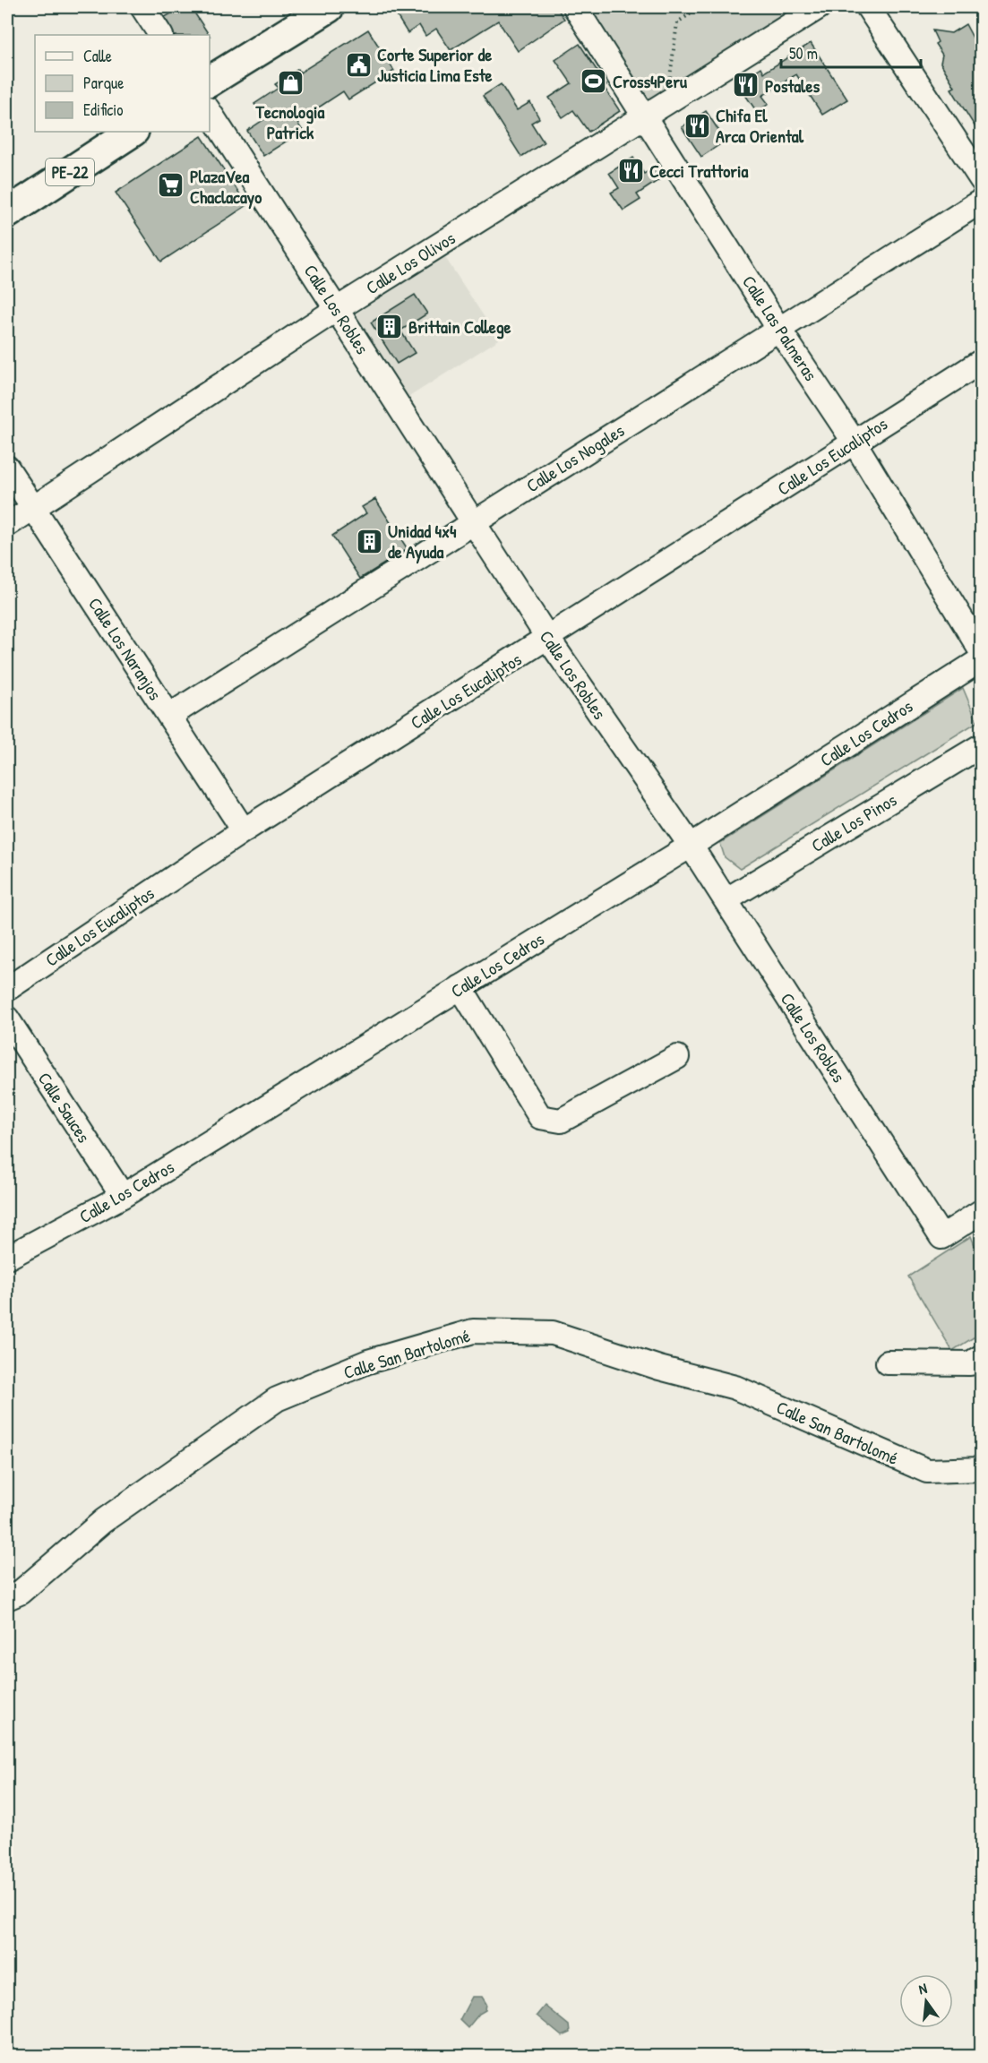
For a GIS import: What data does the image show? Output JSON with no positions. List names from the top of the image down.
{
  "streets": {
    "highway": ["PE-22"],
    "street": [
      "Calle Los Olivos",
      "Calle Los Robles",
      "Calle Las Palmeras",
      "Calle Los Eucaliptos",
      "Calle Los Nogales",
      "Calle Los Naranjos",
      "Calle Los Cedros",
      "Calle Los Pinos",
      "Calle Sauces",
      "Calle San Bartolomé"
    ]
  },
  "crossings": [
    ["Calle Los Olivos", "Calle Los Robles"],
    ["Calle Los Olivos", "Calle Las Palmeras"],
    ["Calle Los Olivos", "Calle Los Naranjos"],
    ["Calle Los Robles", "Calle Los Eucaliptos"],
    ["Calle Los Robles", "Calle Los Nogales"],
    ["Calle Los Robles", "Calle Los Cedros"],
    ["Calle Los Robles", "Calle Los Pinos"],
    ["Calle Las Palmeras", "Calle Los Eucaliptos"],
    ["Calle Las Palmeras", "Calle Los Nogales"],
    ["Calle Los Eucaliptos", "Calle Los Naranjos"],
    ["Calle Los Nogales", "Calle Los Naranjos"],
    ["Calle Los Cedros", "Calle Sauces"]
  ],
  "places": {
    "public building": ["Corte Superior de Justicia Lima Este"],
    "sports": ["Cross4Peru"],
    "shop": ["Tecnologia Patrick"],
    "restaurant": ["Postales", "Chifa El Arca Oriental", "Cecci Trattoria"],
    "supermarket": ["PlazaVea Chaclacayo"],
    "building": ["Brittain College", "Unidad 4x4 de Ayuda"]
  },
  "legend": ["Calle", "Parque", "Edificio"],
  "scale_bar": "50 m",
  "north": "top"
}
